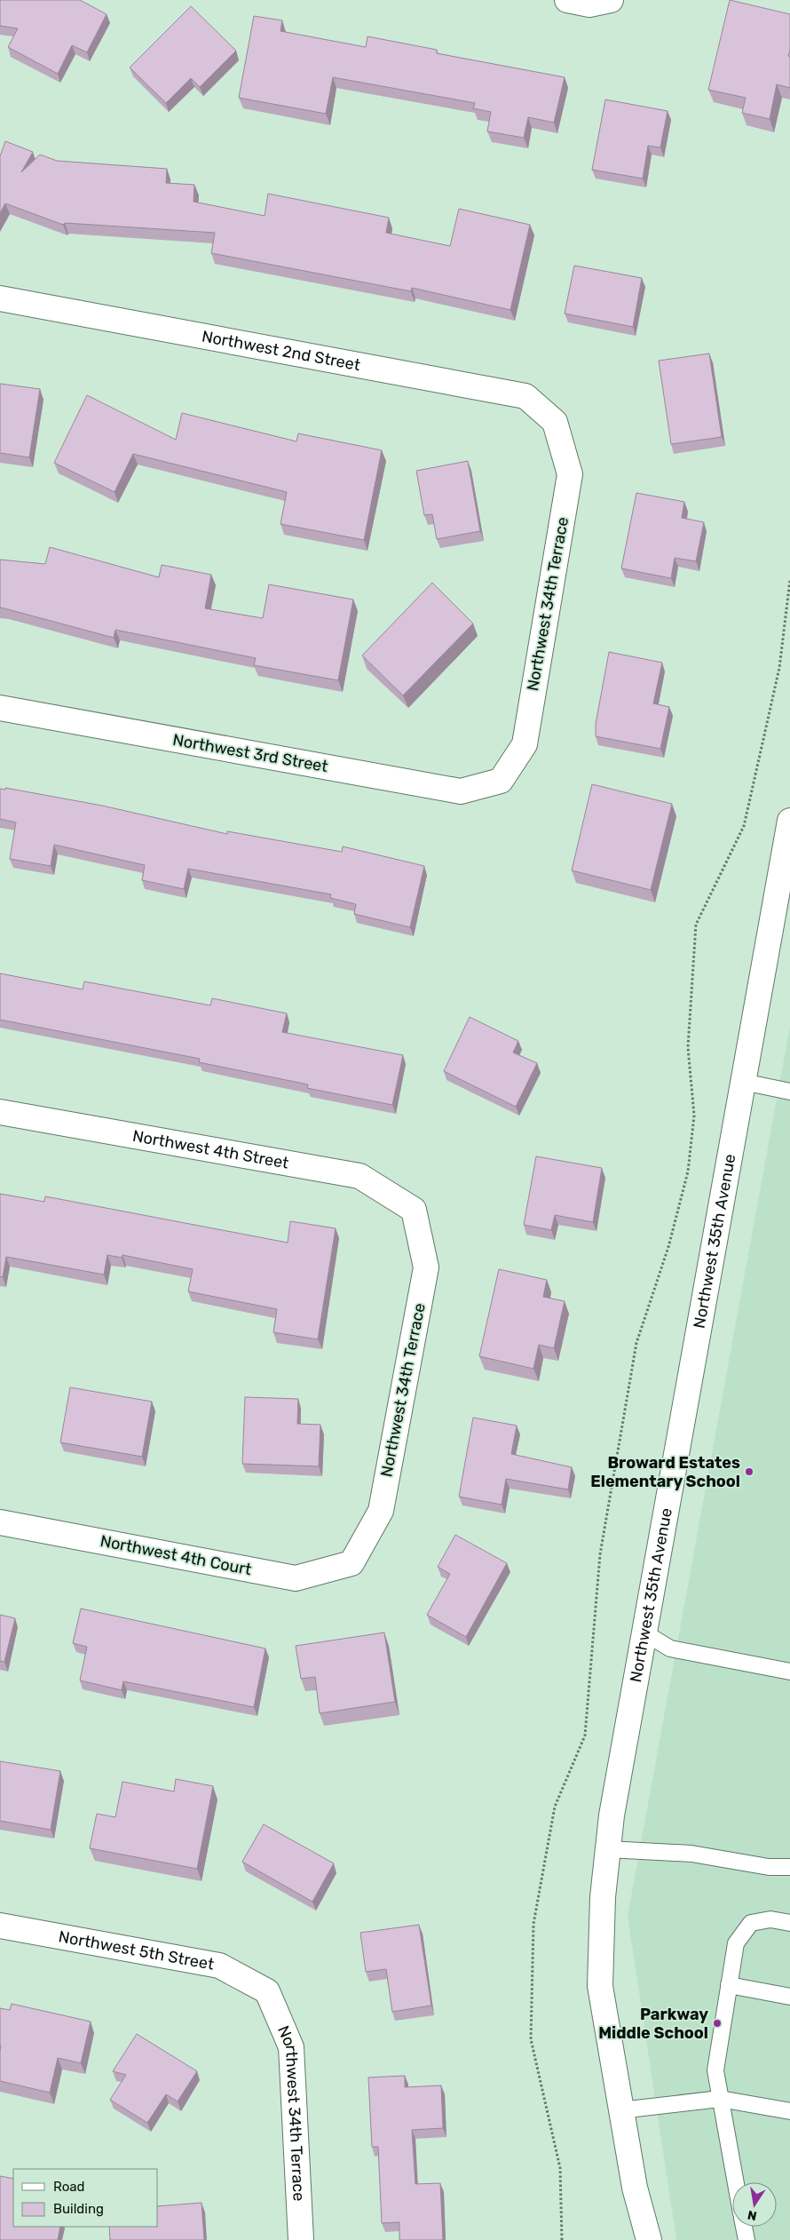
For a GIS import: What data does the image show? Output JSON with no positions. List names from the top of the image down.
{
  "streets": {
    "street": [
      "Northwest 2nd Street",
      "Northwest 34th Terrace",
      "Northwest 3rd Street",
      "Northwest 4th Street",
      "Northwest 35th Avenue",
      "Northwest 4th Court",
      "Northwest 5th Street"
    ]
  },
  "crossings": [
    ["Northwest 2nd Street", "Northwest 34th Terrace"],
    ["Northwest 34th Terrace", "Northwest 3rd Street"],
    ["Northwest 34th Terrace", "Northwest 4th Street"],
    ["Northwest 34th Terrace", "Northwest 4th Court"],
    ["Northwest 34th Terrace", "Northwest 5th Street"]
  ],
  "places": ["Broward Estates Elementary School", "Parkway Middle School"],
  "legend": ["Road", "Building"],
  "north": "bottom"
}
